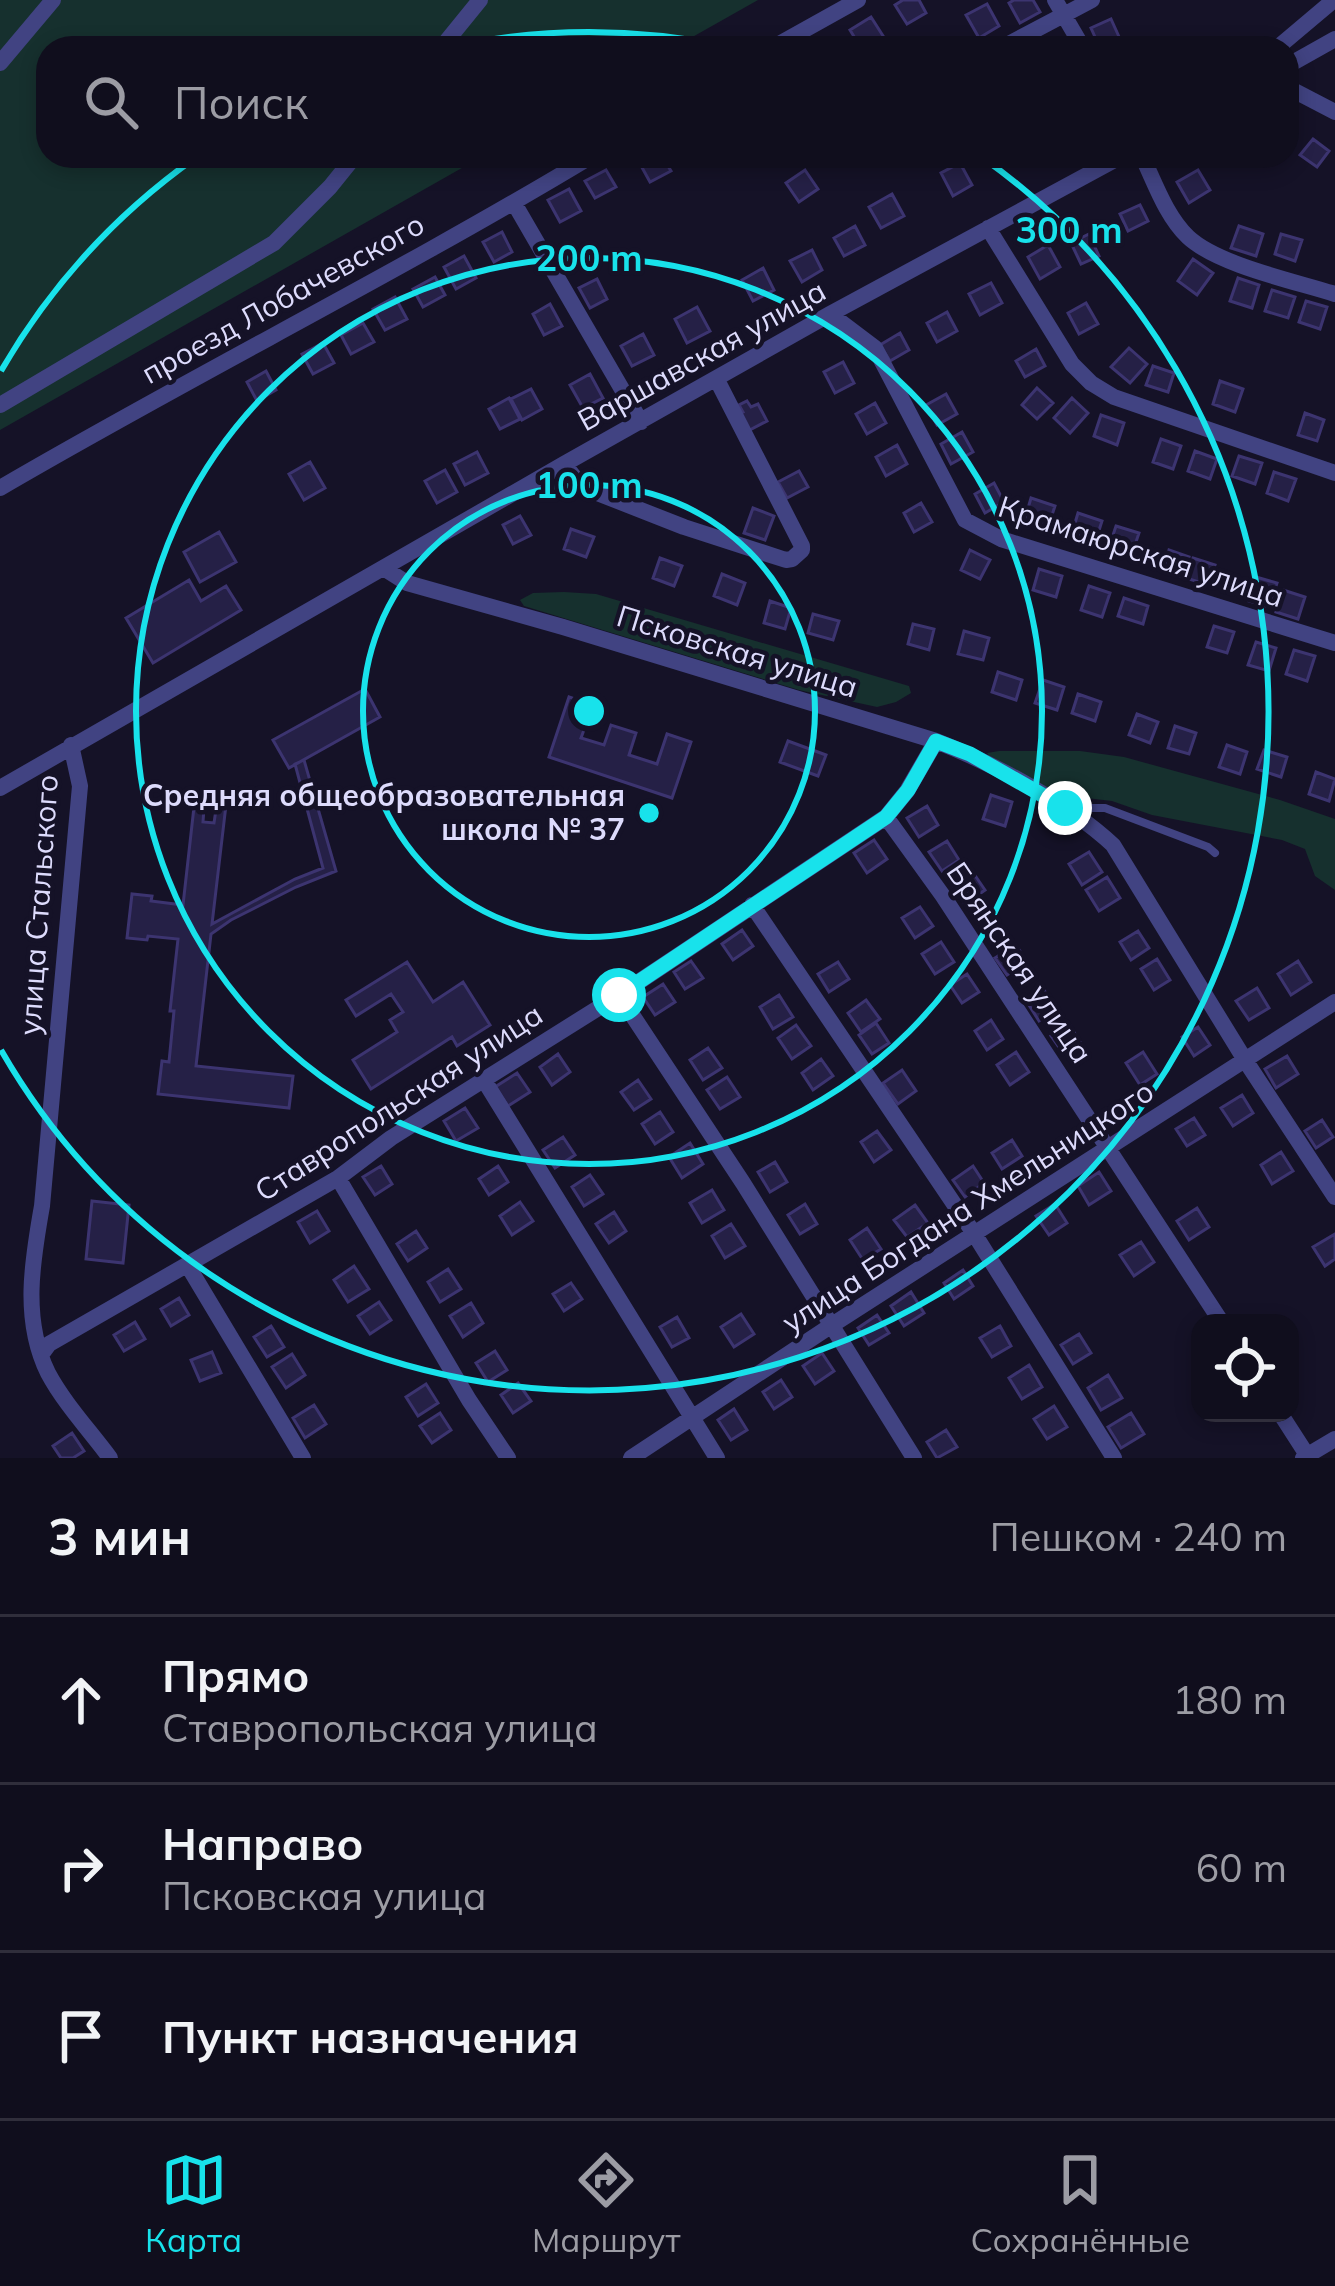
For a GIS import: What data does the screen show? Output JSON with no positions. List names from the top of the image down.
{
  "streets": {
    "street": [
      "проезд Лобачевского",
      "Варшавская улица",
      "Крамаюрская улица",
      "Псковская улица",
      "улица Стальского",
      "Брянская улица",
      "Ставропольская улица",
      "улица Богдана Хмельницкого"
    ]
  },
  "crossings": [
    ["Варшавская улица", "Крамаюрская улица"],
    ["Варшавская улица", "Псковская улица"],
    ["Варшавская улица", "улица Стальского"],
    ["Псковская улица", "Ставропольская улица"],
    ["Псковская улица", "улица Богдана Хмельницкого"],
    ["улица Стальского", "Ставропольская улица"],
    ["Брянская улица", "Ставропольская улица"],
    ["Брянская улица", "улица Богдана Хмельницкого"]
  ],
  "places": ["Средняя общеобразовательная школа № 37"],
  "page": {
    "search": "Поиск",
    "heading": ["3 мин", "Пешком · 240 m"],
    "list": [
      ["Прямо", "Ставропольская улица", "180 m"],
      ["Направо", "Псковская улица", "60 m"],
      "Пункт назначения"
    ],
    "nav": ["Карта", "Маршрут", "Сохранённые"]
  },
  "rings": ["300 m", "200 m", "100 m"]
}
